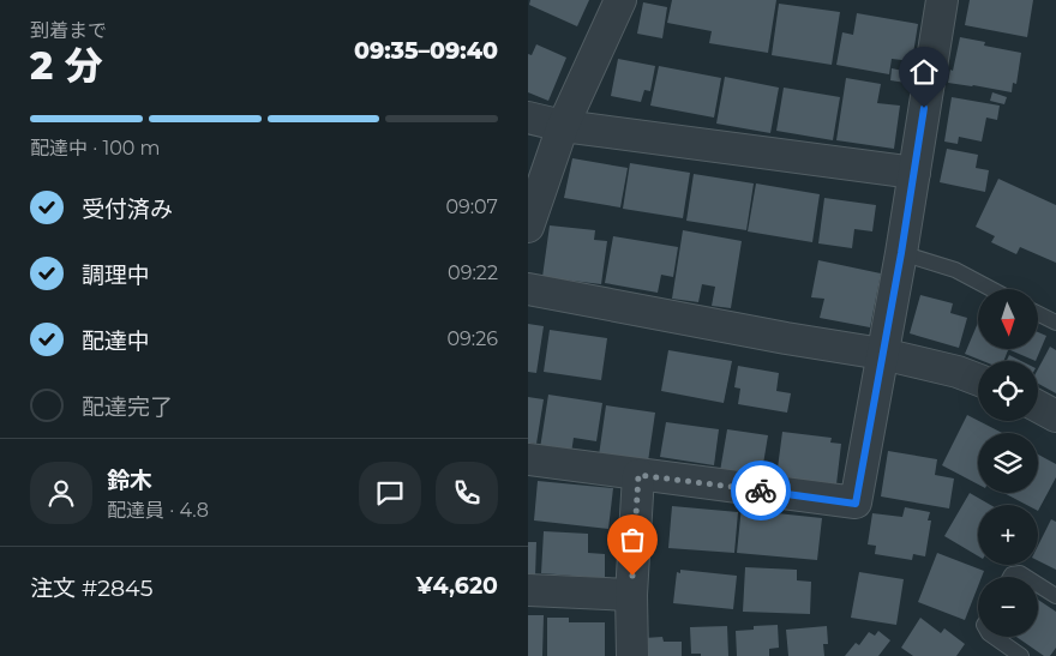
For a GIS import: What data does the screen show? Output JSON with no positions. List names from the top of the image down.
{
  "north": "bottom",
  "page": {
    "heading": ["2 分", "到着まで", "09:35–09:40"],
    "panel": [
      "鈴木",
      "配達員 · 4.8",
      "注文 #2845",
      "¥4,620"
    ],
    "bar": "配達中 · 100 m",
    "list": [
      ["受付済み", "09:07"],
      ["調理中", "09:22"],
      ["配達中", "09:26"],
      "配達完了"
    ],
    "map_buttons": ["+", "−"]
  }
}
